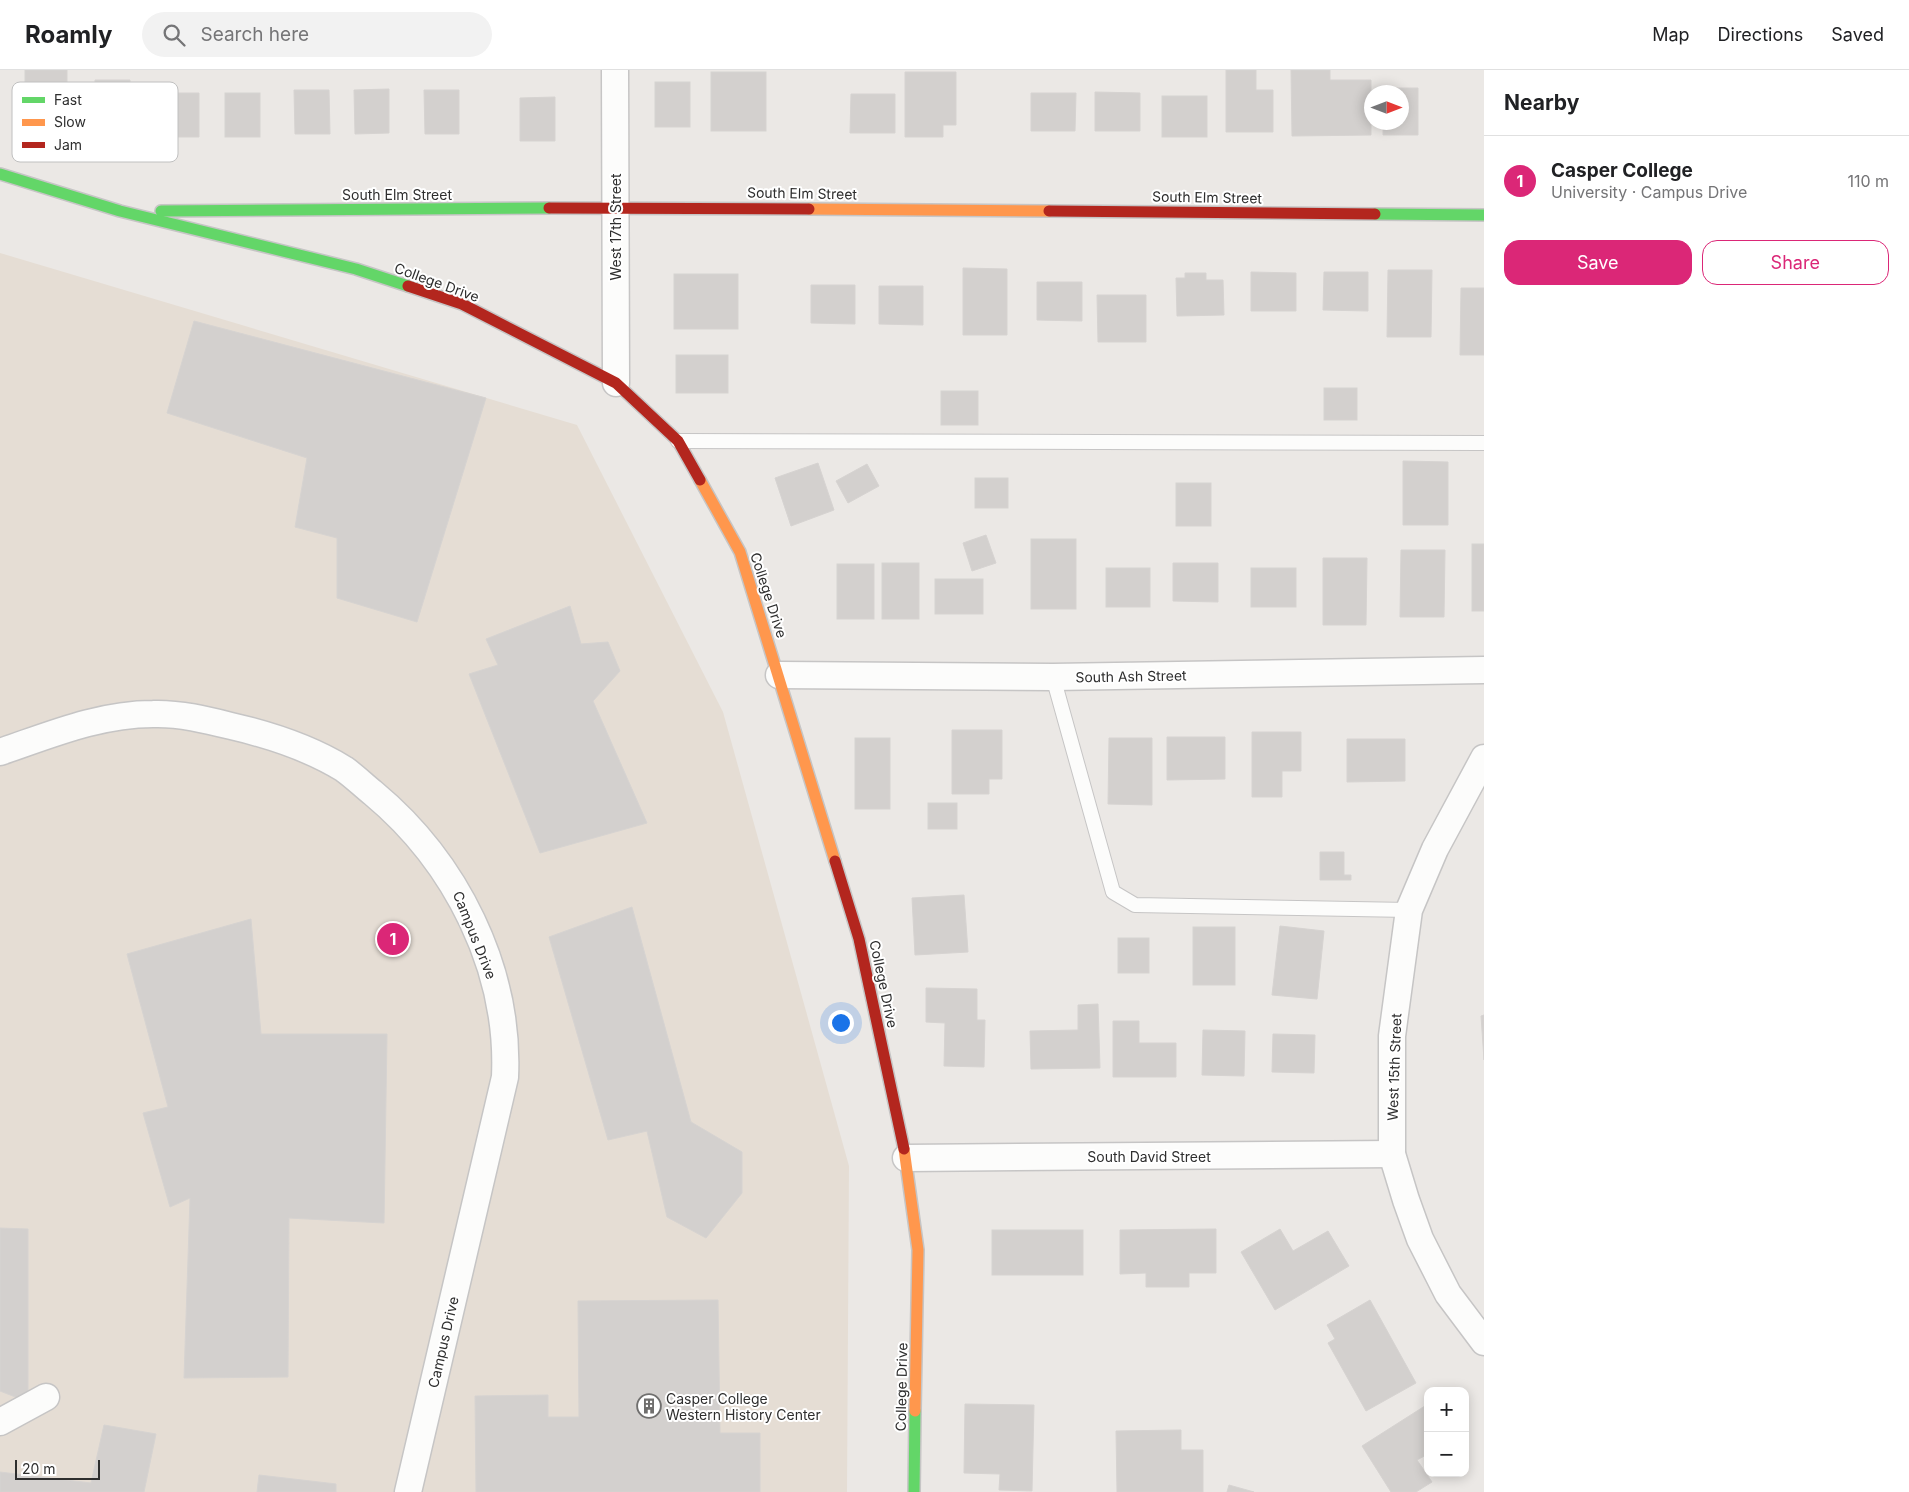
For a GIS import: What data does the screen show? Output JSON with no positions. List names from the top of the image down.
{
  "streets": {
    "street": [
      "South Elm Street",
      "West 17th Street",
      "College Drive",
      "South Ash Street",
      "Campus Drive",
      "West 15th Street",
      "South David Street"
    ]
  },
  "crossings": [
    ["South Elm Street", "West 17th Street"],
    ["South Elm Street", "College Drive"],
    ["West 17th Street", "College Drive"],
    ["College Drive", "South Ash Street"],
    ["College Drive", "South David Street"],
    ["West 15th Street", "South David Street"]
  ],
  "places": {
    "building": ["Casper College Western History Center"]
  },
  "legend": ["Fast", "Slow", "Jam"],
  "scale_bar": "20 m",
  "north": "right",
  "page": {
    "header": "Roamly",
    "search": "Search here",
    "nav": ["Map", "Directions", "Saved"],
    "heading": "Nearby",
    "list": [
      {
        "mark": "1",
        "name": "Casper College",
        "note": "University · Campus Drive",
        "value": "110 m"
      }
    ],
    "buttons": ["Save", "Share"],
    "pins": "1",
    "map_buttons": ["+", "−"],
    "scale": "20 m"
  }
}
